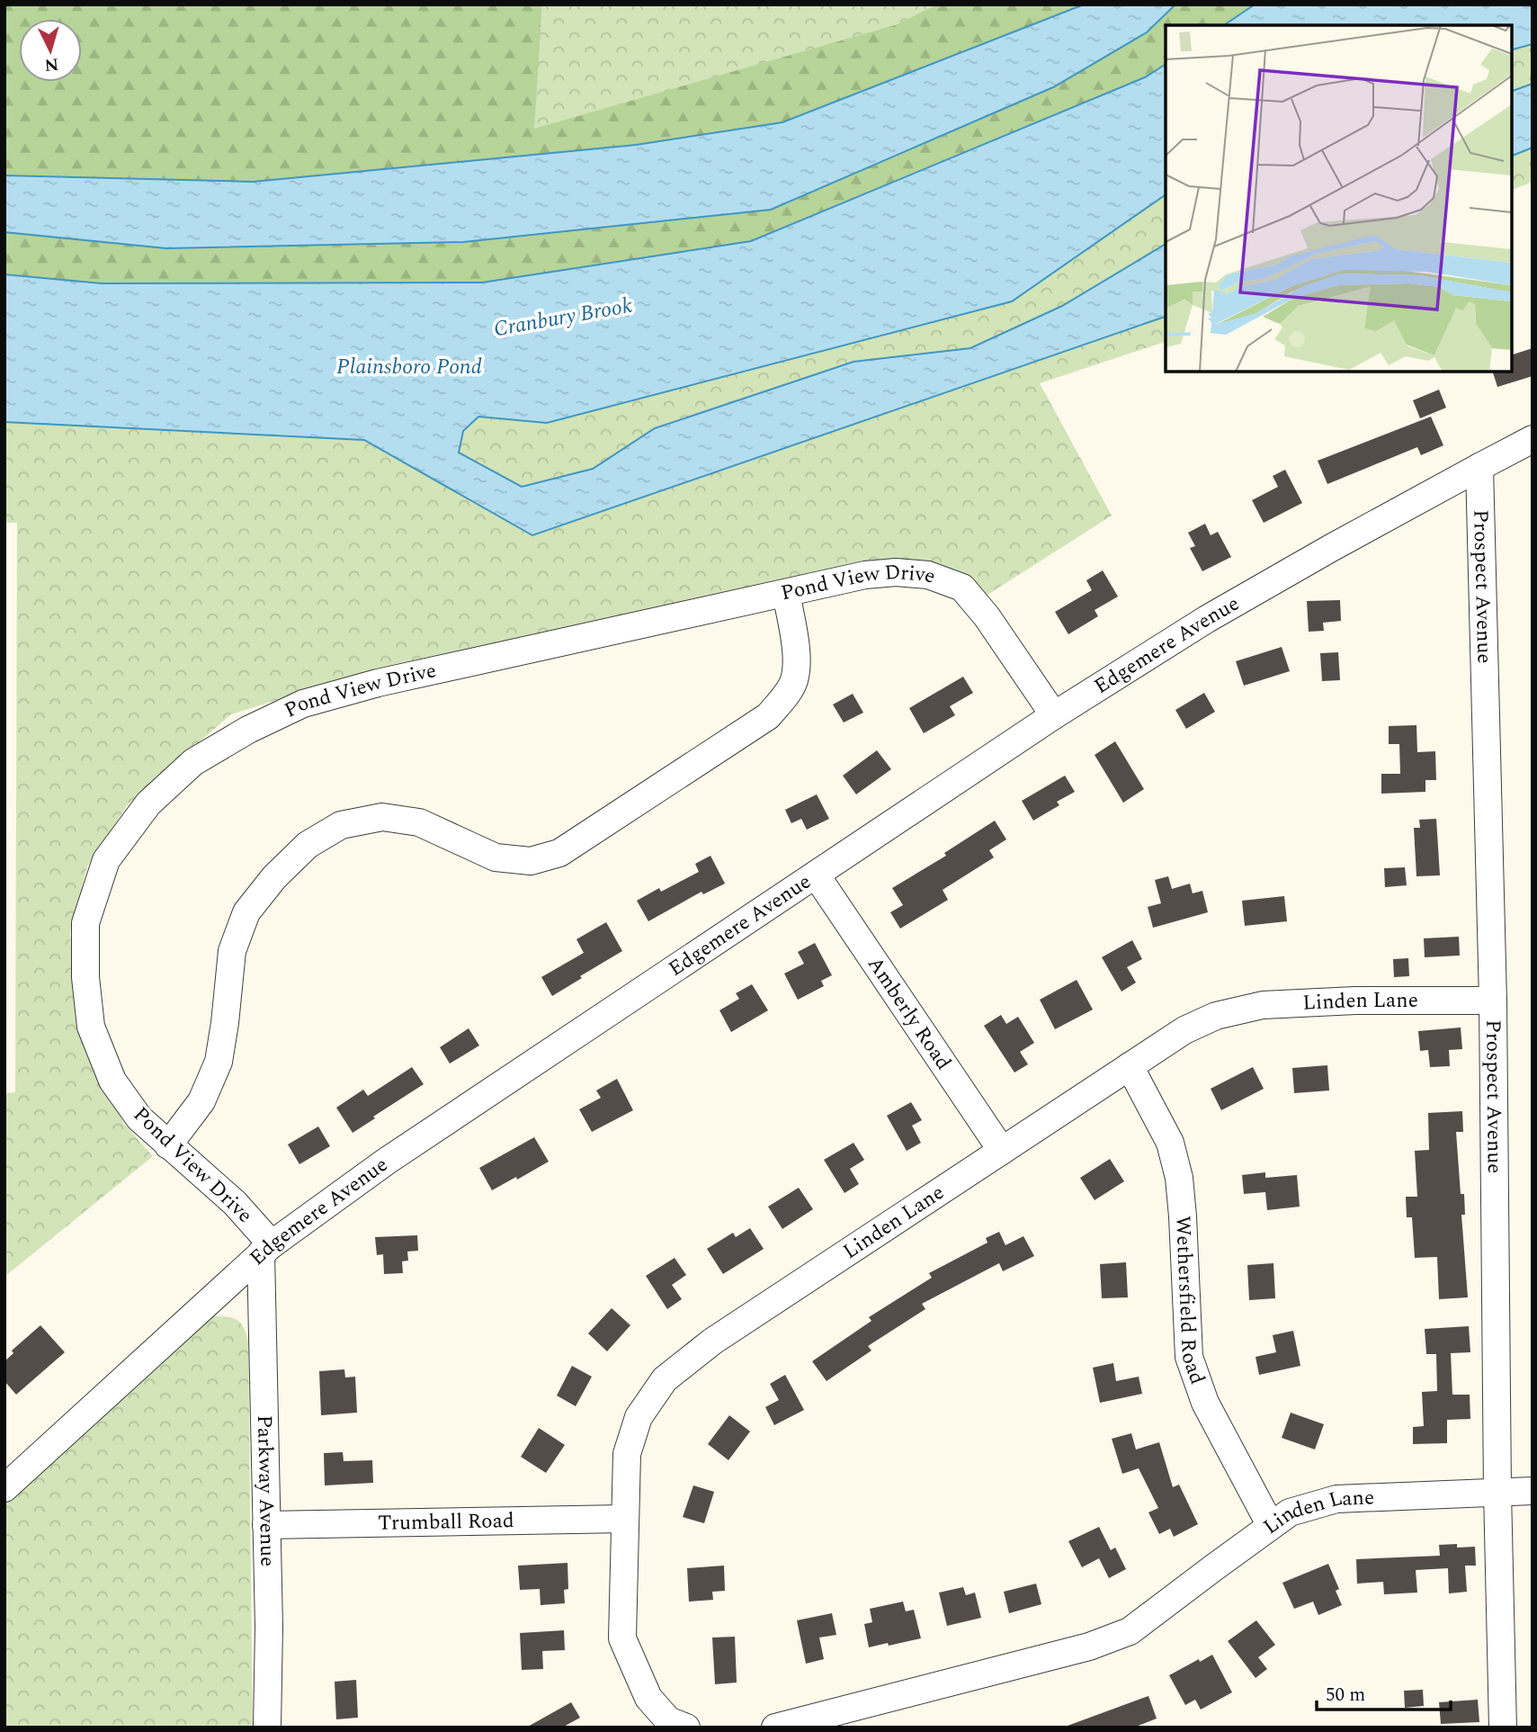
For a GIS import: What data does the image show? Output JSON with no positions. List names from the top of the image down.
{
  "streets": {
    "street": [
      "Prospect Avenue",
      "Pond View Drive",
      "Edgemere Avenue",
      "Linden Lane",
      "Amberly Road",
      "Wethersfield Road",
      "Parkway Avenue",
      "Trumball Road"
    ]
  },
  "crossings": [
    ["Prospect Avenue", "Edgemere Avenue"],
    ["Prospect Avenue", "Linden Lane"],
    ["Pond View Drive", "Edgemere Avenue"],
    ["Pond View Drive", "Parkway Avenue"],
    ["Edgemere Avenue", "Amberly Road"],
    ["Edgemere Avenue", "Parkway Avenue"],
    ["Linden Lane", "Amberly Road"],
    ["Linden Lane", "Wethersfield Road"],
    ["Linden Lane", "Trumball Road"],
    ["Parkway Avenue", "Trumball Road"]
  ],
  "water": ["Cranbury Brook", "Plainsboro Pond"],
  "scale_bar": "50 m",
  "north": "bottom"
}
